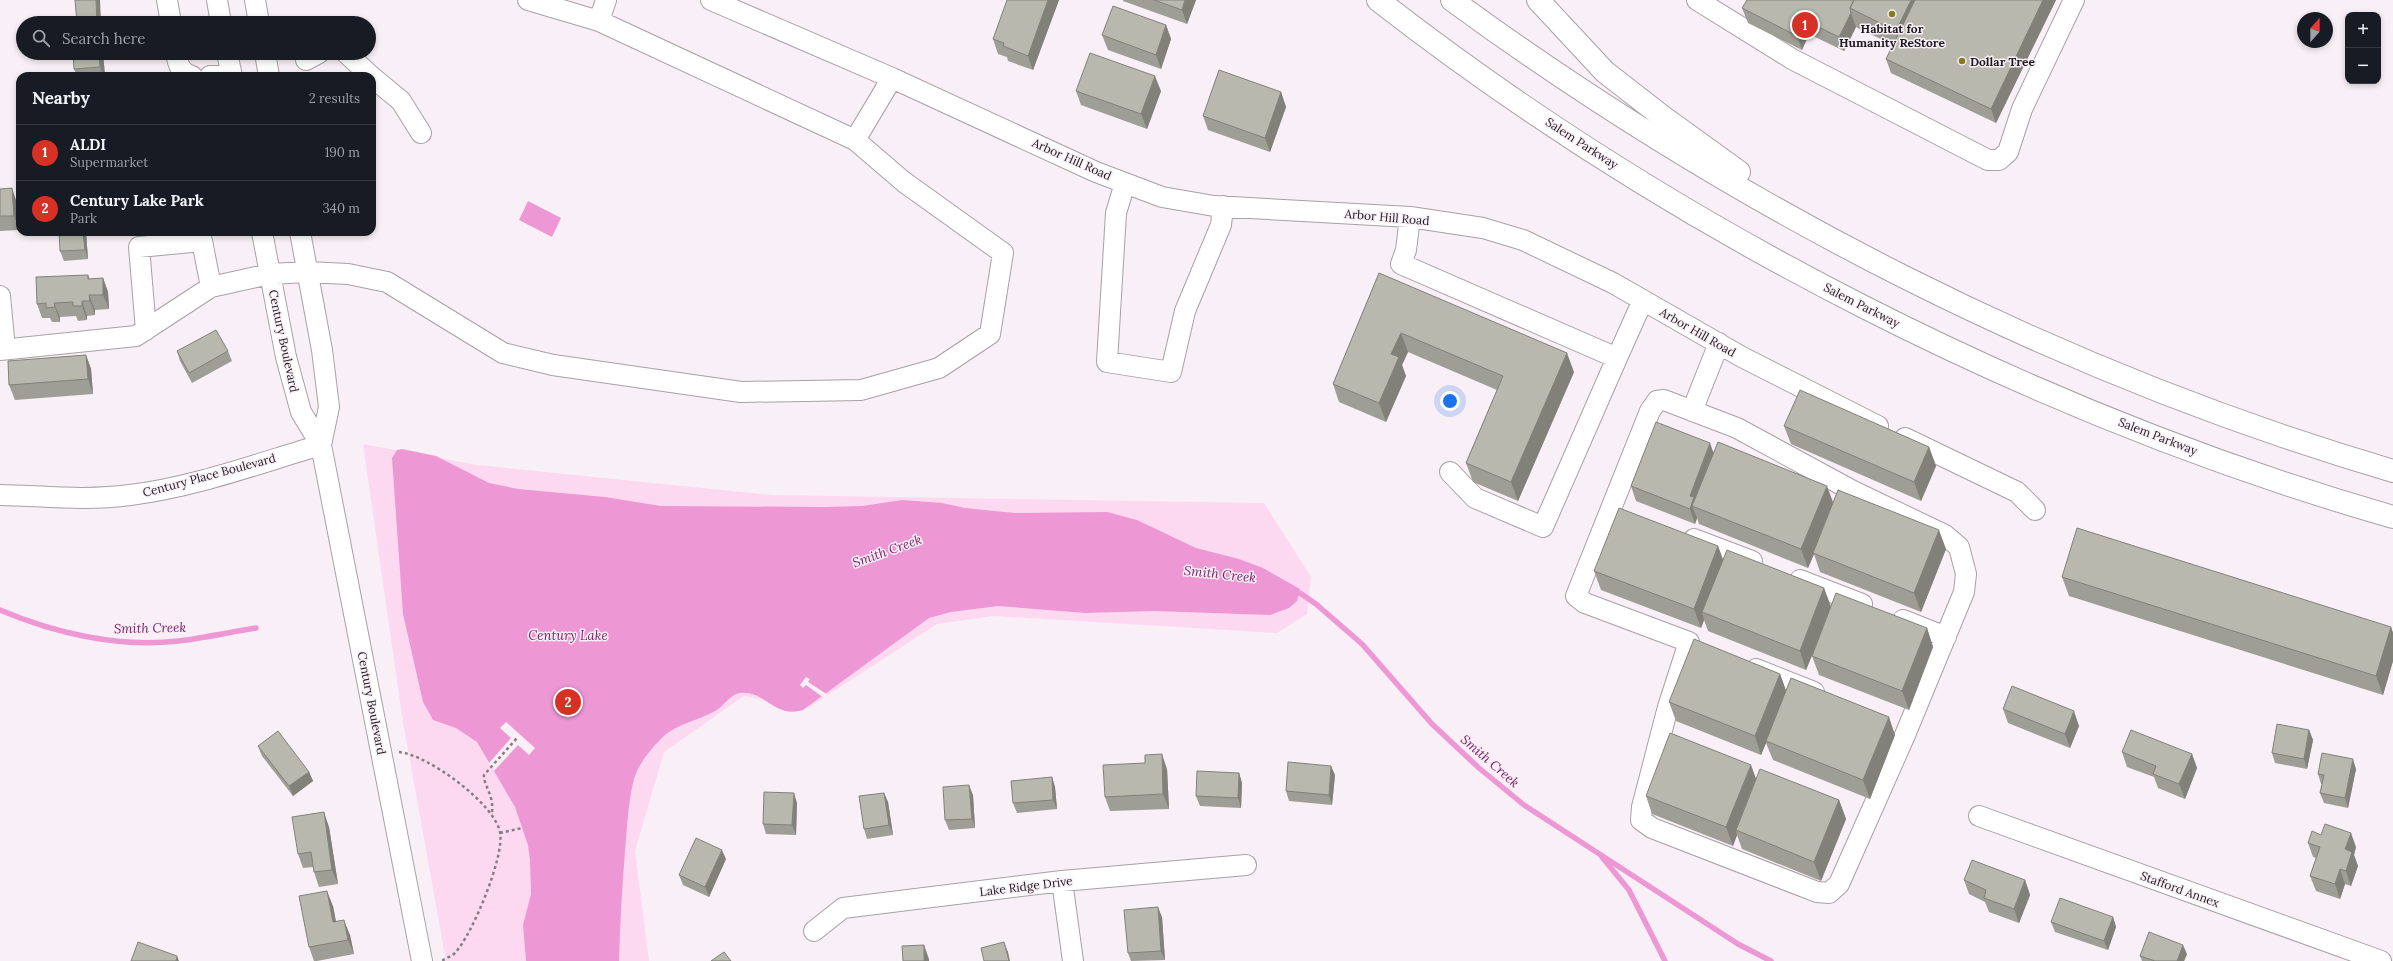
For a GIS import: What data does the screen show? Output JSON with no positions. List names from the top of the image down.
{
  "streets": {
    "highway": ["Salem Parkway"],
    "street": [
      "Arbor Hill Road",
      "Century Boulevard",
      "Century Place Boulevard",
      "Lake Ridge Drive",
      "Stafford Annex"
    ]
  },
  "crossings": [
    ["Century Boulevard", "Century Place Boulevard"]
  ],
  "water": ["Smith Creek", "Century Lake"],
  "places": ["Habitat for Humanity ReStore", "Dollar Tree"],
  "north": "top",
  "page": {
    "pins": ["1", "2"],
    "map_buttons": ["+", "−"],
    "search": "Search here",
    "heading": ["Nearby", "2 results"],
    "list": [
      {
        "mark": "1",
        "name": "ALDI",
        "note": "Supermarket",
        "value": "190 m"
      },
      {
        "mark": "2",
        "name": "Century Lake Park",
        "note": "Park",
        "value": "340 m"
      }
    ]
  }
}
